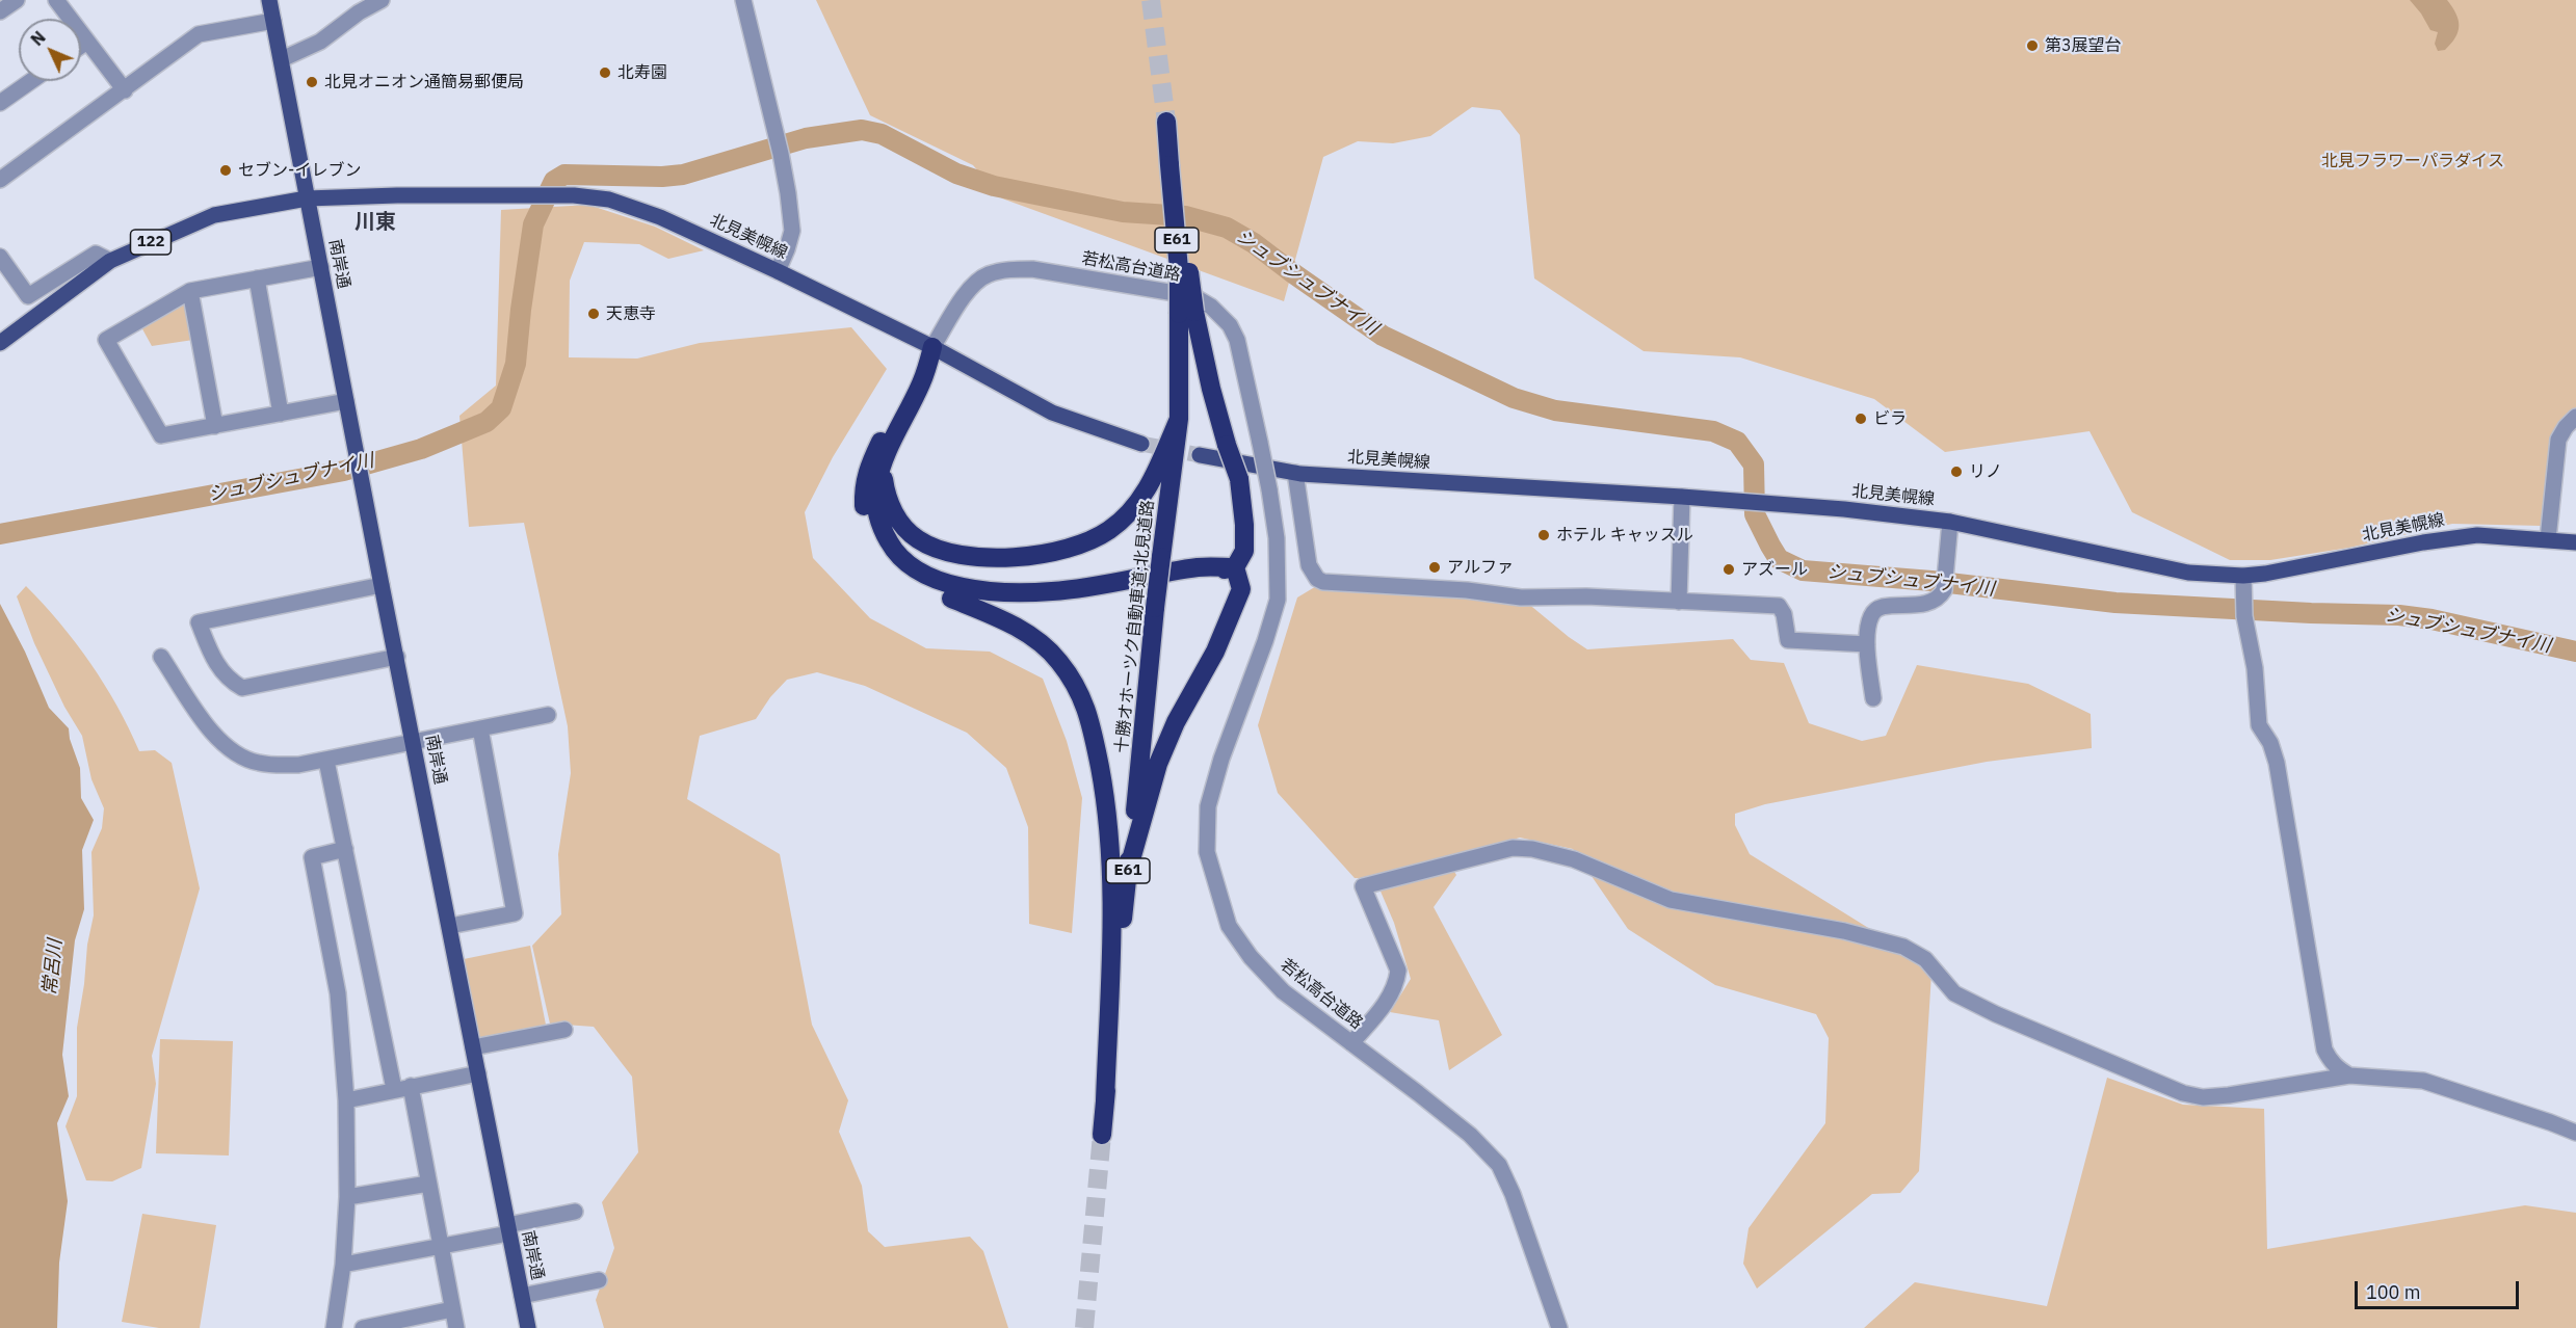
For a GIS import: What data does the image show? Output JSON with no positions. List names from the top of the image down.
{
  "streets": {
    "highway": ["E61", "十勝オホーツク自動車道;北見道路"],
    "main road": ["北見美幌線", "122", "南岸通"],
    "street": ["若松高台道路"]
  },
  "crossings": [
    ["北見美幌線", "122"],
    ["北見美幌線", "南岸通"],
    ["北見美幌線", "若松高台道路"],
    ["122", "南岸通"]
  ],
  "districts": ["川東"],
  "water": ["シュブシュブナイ川", "常呂川"],
  "parks": ["北見フラワーパラダイス"],
  "places": [
    "第3展望台",
    "北寿園",
    "北見オニオン通簡易郵便局",
    "セブン-イレブン",
    "天恵寺",
    "ビラ",
    "リノ",
    "ホテル キャッスル",
    "アルファ",
    "アズール"
  ],
  "scale_bar": "100 m",
  "north": "top left"
}
